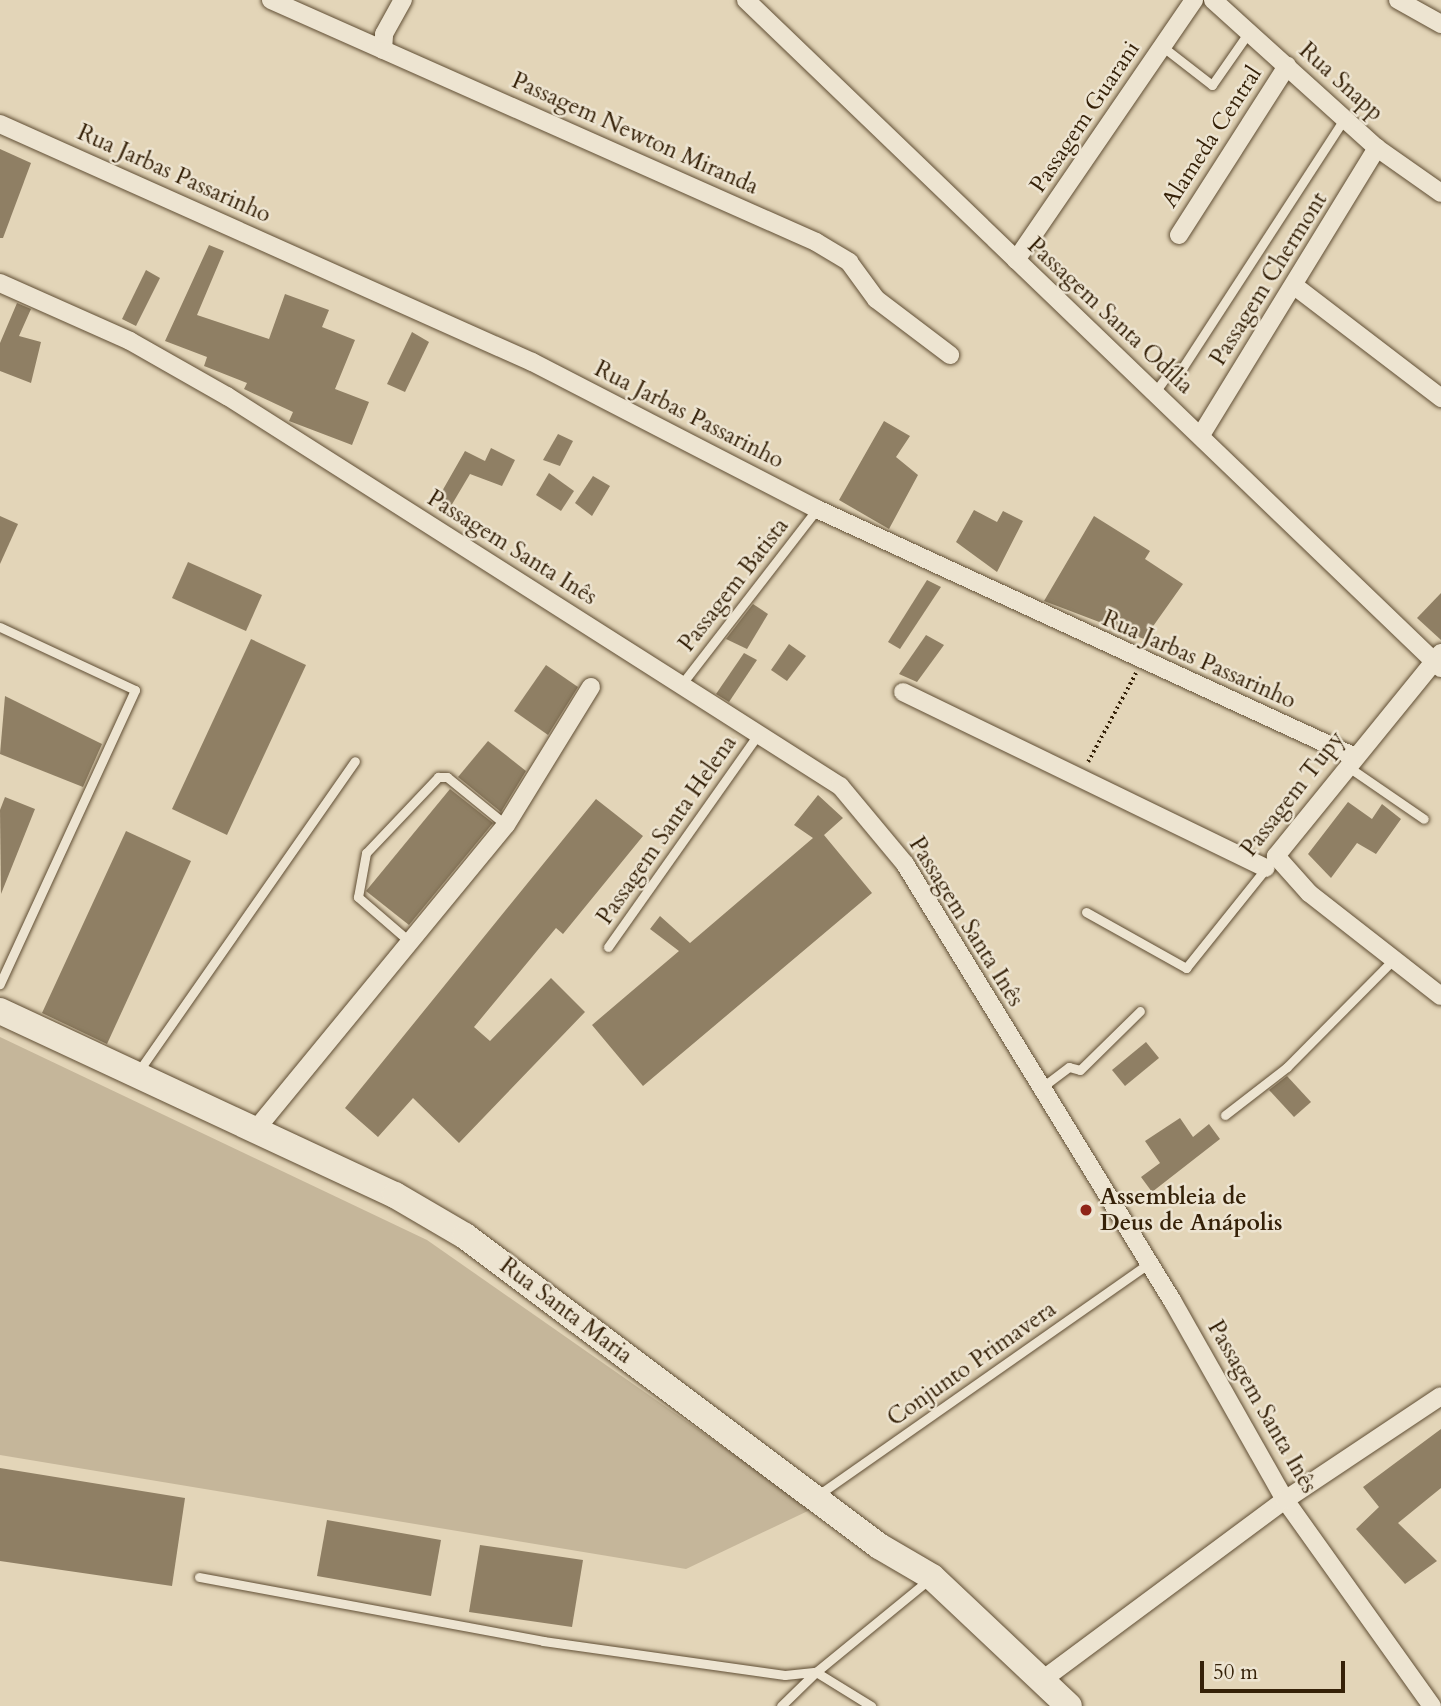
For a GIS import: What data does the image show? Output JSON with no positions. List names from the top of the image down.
{
  "streets": {
    "street": [
      "Rua Snapp",
      "Passagem Guarani",
      "Passagem Newton Miranda",
      "Alameda Central",
      "Rua Jarbas Passarinho",
      "Passagem Chermont",
      "Passagem Santa Odília",
      "Passagem Santa Inês",
      "Passagem Tupy",
      "Rua Santa Maria"
    ],
    "lane": ["Passagem Batista", "Passagem Santa Helena", "Conjunto Primavera"]
  },
  "crossings": [
    ["Rua Snapp", "Alameda Central"],
    ["Rua Snapp", "Passagem Chermont"],
    ["Passagem Guarani", "Passagem Santa Odília"],
    ["Rua Jarbas Passarinho", "Passagem Batista"],
    ["Rua Jarbas Passarinho", "Passagem Tupy"],
    ["Passagem Chermont", "Passagem Santa Odília"],
    ["Passagem Santa Odília", "Passagem Tupy"],
    ["Passagem Santa Inês", "Passagem Batista"],
    ["Passagem Santa Inês", "Passagem Santa Helena"],
    ["Passagem Santa Inês", "Conjunto Primavera"],
    ["Rua Santa Maria", "Conjunto Primavera"]
  ],
  "places": ["Assembleia de Deus de Anápolis"],
  "scale_bar": "50 m"
}
